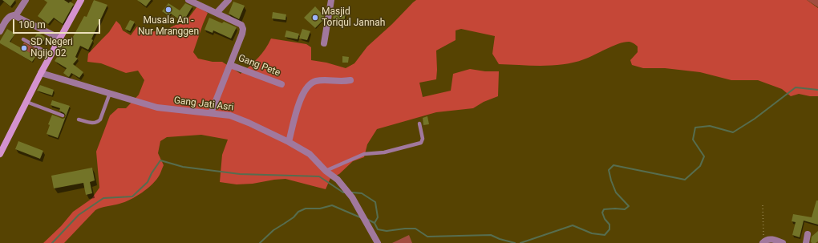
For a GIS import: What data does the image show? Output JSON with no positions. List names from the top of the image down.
{
  "streets": {
    "street": ["Gang Pete", "Gang Jati Asri"]
  },
  "crossings": [
    ["Gang Pete", "Gang Jati Asri"]
  ],
  "places": ["Musala An - Nur Mranggen", "Masjid Toriqul Jannah", "SD Negeri Ngijo 02"],
  "scale_bar": "100 m"
}
